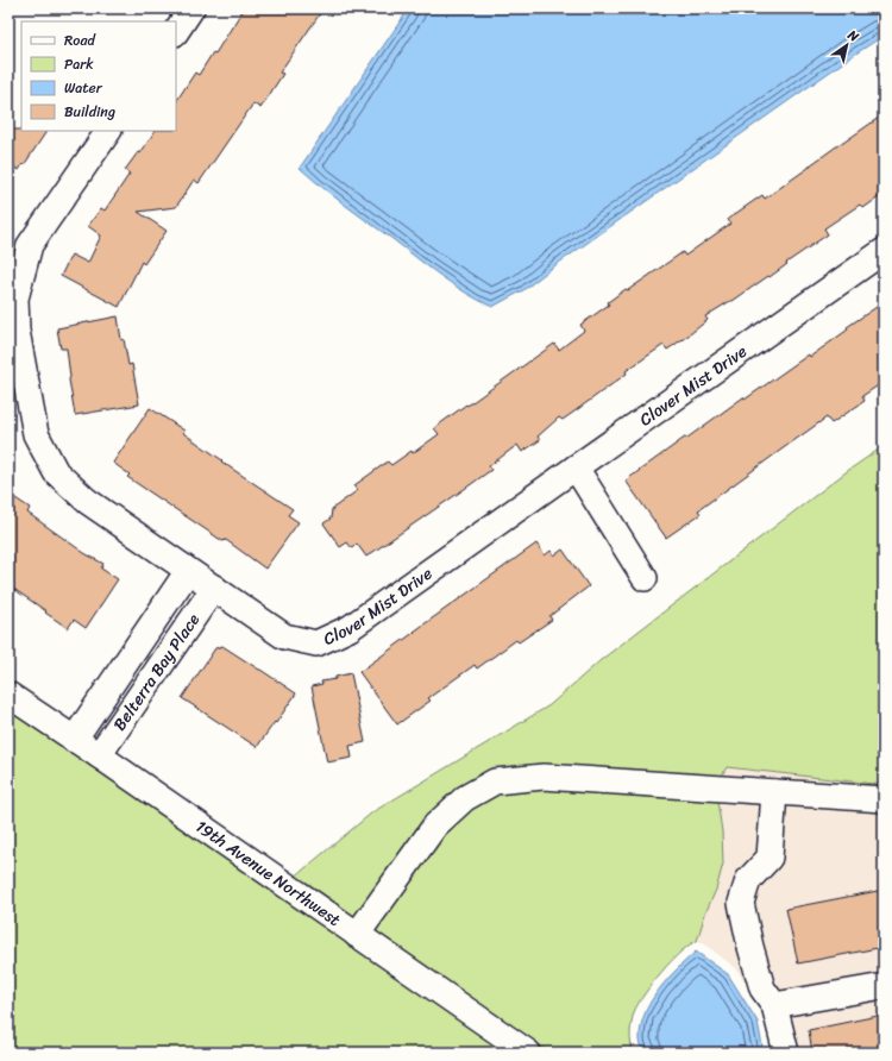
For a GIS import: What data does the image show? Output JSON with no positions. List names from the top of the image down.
{
  "streets": {
    "street": ["Clover Mist Drive", "Belterra Bay Place", "19th Avenue Northwest"]
  },
  "crossings": [
    ["Clover Mist Drive", "Belterra Bay Place"],
    ["Belterra Bay Place", "19th Avenue Northwest"]
  ],
  "legend": [
    "Road",
    "Park",
    "Water",
    "Building"
  ],
  "north": "top right"
}
